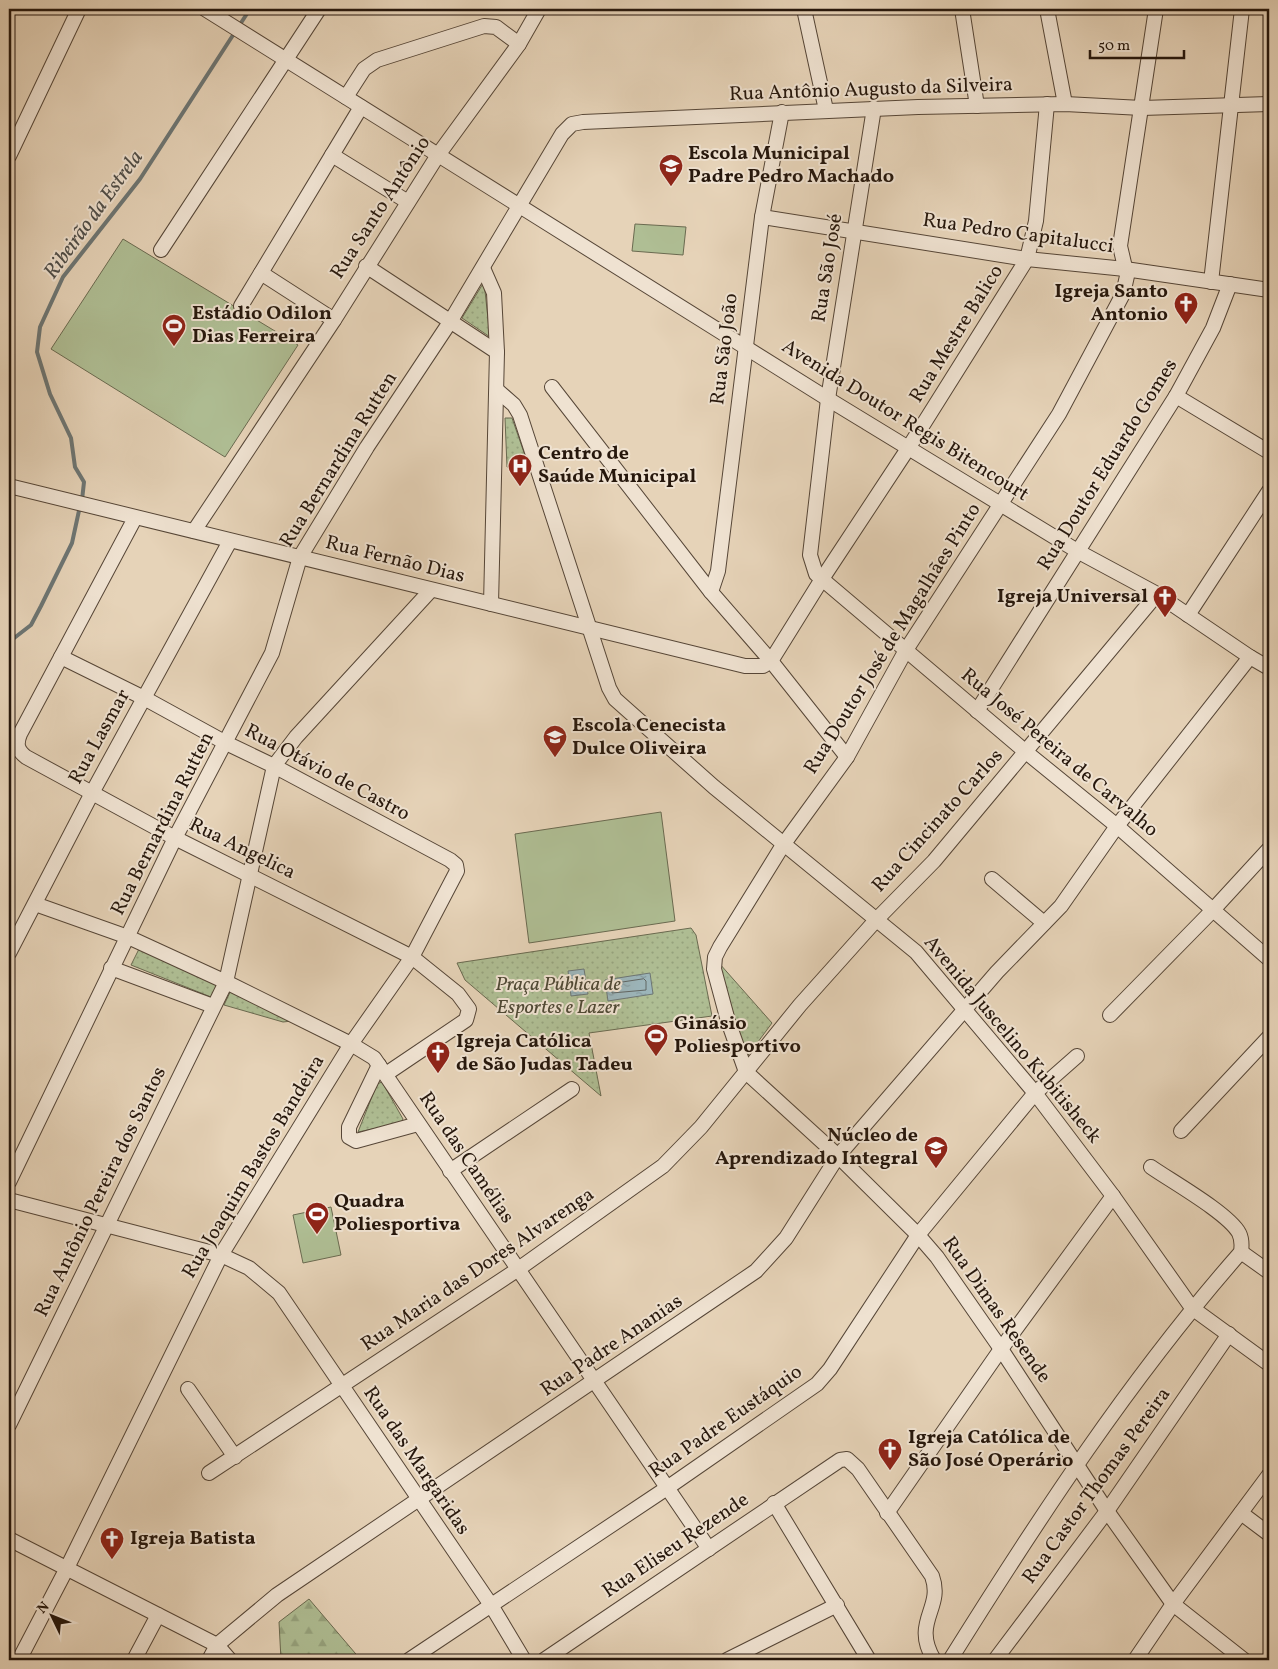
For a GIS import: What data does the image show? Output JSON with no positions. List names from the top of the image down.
{
  "streets": {
    "street": [
      "Rua Antônio Augusto da Silveira",
      "Rua Santo Antônio",
      "Rua Pedro Capitalucci",
      "Rua São José",
      "Rua Mestre Balico",
      "Rua São João",
      "Avenida Doutor Regis Bitencourt",
      "Rua Bernardina Rutten",
      "Rua Doutor Eduardo Gomes",
      "Rua Fernão Dias",
      "Rua Doutor José de Magalhães Pinto",
      "Rua Lasmar",
      "Rua José Pereira de Carvalho",
      "Rua Otávio de Castro",
      "Rua Cincinato Carlos",
      "Rua Angelica",
      "Avenida Juscelino Kubitisheck",
      "Rua das Camélias",
      "Rua Joaquim Bastos Bandeira",
      "Rua Antônio Pereira dos Santos",
      "Rua Maria das Dores Alvarenga",
      "Rua Dimas Resende",
      "Rua Padre Ananias",
      "Rua Padre Eustáquio",
      "Rua das Margaridas",
      "Rua Castor Thomas Pereira",
      "Rua Eliseu Rezende"
    ]
  },
  "crossings": [
    ["Rua Antônio Augusto da Silveira", "Rua São José"],
    ["Rua Antônio Augusto da Silveira", "Rua Mestre Balico"],
    ["Rua Antônio Augusto da Silveira", "Rua São João"],
    ["Rua Antônio Augusto da Silveira", "Avenida Doutor Regis Bitencourt"],
    ["Rua Antônio Augusto da Silveira", "Rua Bernardina Rutten"],
    ["Rua Antônio Augusto da Silveira", "Rua Doutor José de Magalhães Pinto"],
    ["Rua Santo Antônio", "Avenida Doutor Regis Bitencourt"],
    ["Rua Santo Antônio", "Rua Fernão Dias"],
    ["Rua Pedro Capitalucci", "Rua São José"],
    ["Rua Pedro Capitalucci", "Rua Mestre Balico"],
    ["Rua Pedro Capitalucci", "Rua São João"],
    ["Rua Pedro Capitalucci", "Rua Doutor Eduardo Gomes"],
    ["Rua Pedro Capitalucci", "Rua Doutor José de Magalhães Pinto"],
    ["Rua São José", "Rua Mestre Balico"],
    ["Rua São José", "Avenida Doutor Regis Bitencourt"],
    ["Rua São José", "Rua José Pereira de Carvalho"],
    ["Rua Mestre Balico", "Avenida Doutor Regis Bitencourt"],
    ["Rua Mestre Balico", "Rua Fernão Dias"],
    ["Rua Mestre Balico", "Rua José Pereira de Carvalho"],
    ["Rua São João", "Avenida Doutor Regis Bitencourt"],
    ["Avenida Doutor Regis Bitencourt", "Rua Bernardina Rutten"],
    ["Avenida Doutor Regis Bitencourt", "Rua Doutor Eduardo Gomes"],
    ["Avenida Doutor Regis Bitencourt", "Rua Doutor José de Magalhães Pinto"],
    ["Avenida Doutor Regis Bitencourt", "Rua Cincinato Carlos"],
    ["Avenida Doutor Regis Bitencourt", "Rua Padre Ananias"],
    ["Rua Bernardina Rutten", "Rua Fernão Dias"],
    ["Rua Bernardina Rutten", "Rua Otávio de Castro"],
    ["Rua Bernardina Rutten", "Rua Angelica"],
    ["Rua Bernardina Rutten", "Rua das Camélias"],
    ["Rua Doutor Eduardo Gomes", "Rua José Pereira de Carvalho"],
    ["Rua Fernão Dias", "Rua Lasmar"],
    ["Rua Fernão Dias", "Avenida Juscelino Kubitisheck"],
    ["Rua Doutor José de Magalhães Pinto", "Rua José Pereira de Carvalho"],
    ["Rua Doutor José de Magalhães Pinto", "Rua Cincinato Carlos"],
    ["Rua Doutor José de Magalhães Pinto", "Avenida Juscelino Kubitisheck"],
    ["Rua Doutor José de Magalhães Pinto", "Rua Maria das Dores Alvarenga"],
    ["Rua Doutor José de Magalhães Pinto", "Rua Dimas Resende"],
    ["Rua Lasmar", "Rua Otávio de Castro"],
    ["Rua Lasmar", "Rua Angelica"],
    ["Rua Lasmar", "Rua das Camélias"],
    ["Rua José Pereira de Carvalho", "Rua Cincinato Carlos"],
    ["Rua José Pereira de Carvalho", "Rua Padre Ananias"],
    ["Rua Otávio de Castro", "Rua Angelica"],
    ["Rua Otávio de Castro", "Rua Joaquim Bastos Bandeira"],
    ["Rua Otávio de Castro", "Rua Antônio Pereira dos Santos"],
    ["Rua Cincinato Carlos", "Avenida Juscelino Kubitisheck"],
    ["Rua Cincinato Carlos", "Rua Maria das Dores Alvarenga"],
    ["Rua Cincinato Carlos", "Rua Dimas Resende"],
    ["Rua Angelica", "Rua das Camélias"],
    ["Rua Angelica", "Rua Joaquim Bastos Bandeira"],
    ["Rua Angelica", "Rua Antônio Pereira dos Santos"],
    ["Avenida Juscelino Kubitisheck", "Rua Padre Ananias"],
    ["Avenida Juscelino Kubitisheck", "Rua Padre Eustáquio"],
    ["Avenida Juscelino Kubitisheck", "Rua Castor Thomas Pereira"],
    ["Rua das Camélias", "Rua Joaquim Bastos Bandeira"],
    ["Rua das Camélias", "Rua Antônio Pereira dos Santos"],
    ["Rua das Camélias", "Rua Maria das Dores Alvarenga"],
    ["Rua das Camélias", "Rua Padre Ananias"],
    ["Rua das Camélias", "Rua Padre Eustáquio"],
    ["Rua das Camélias", "Rua Eliseu Rezende"],
    ["Rua Joaquim Bastos Bandeira", "Rua das Margaridas"],
    ["Rua Antônio Pereira dos Santos", "Rua das Margaridas"],
    ["Rua Maria das Dores Alvarenga", "Rua Dimas Resende"],
    ["Rua Maria das Dores Alvarenga", "Rua das Margaridas"],
    ["Rua Dimas Resende", "Rua Padre Ananias"],
    ["Rua Dimas Resende", "Rua Padre Eustáquio"],
    ["Rua Dimas Resende", "Rua Castor Thomas Pereira"],
    ["Rua Padre Ananias", "Rua das Margaridas"],
    ["Rua Padre Eustáquio", "Rua das Margaridas"]
  ],
  "water": ["Ribeirão da Estrela"],
  "parks": ["Praça Pública de Esportes e Lazer"],
  "places": {
    "school or university": ["Escola Municipal Padre Pedro Machado", "Escola Cenecista Dulce Oliveira", "Núcleo de Aprendizado Integral"],
    "church": [
      "Igreja Santo Antonio",
      "Igreja Universal",
      "Igreja Católica de São Judas Tadeu",
      "Igreja Católica de São José Operário",
      "Igreja Batista"
    ],
    "sports": ["Estádio Odilon Dias Ferreira", "Ginásio Poliesportivo", "Quadra Poliesportiva"],
    "hospital": ["Centro de Saúde Municipal"]
  },
  "scale_bar": "50 m",
  "north": "top left"
}
